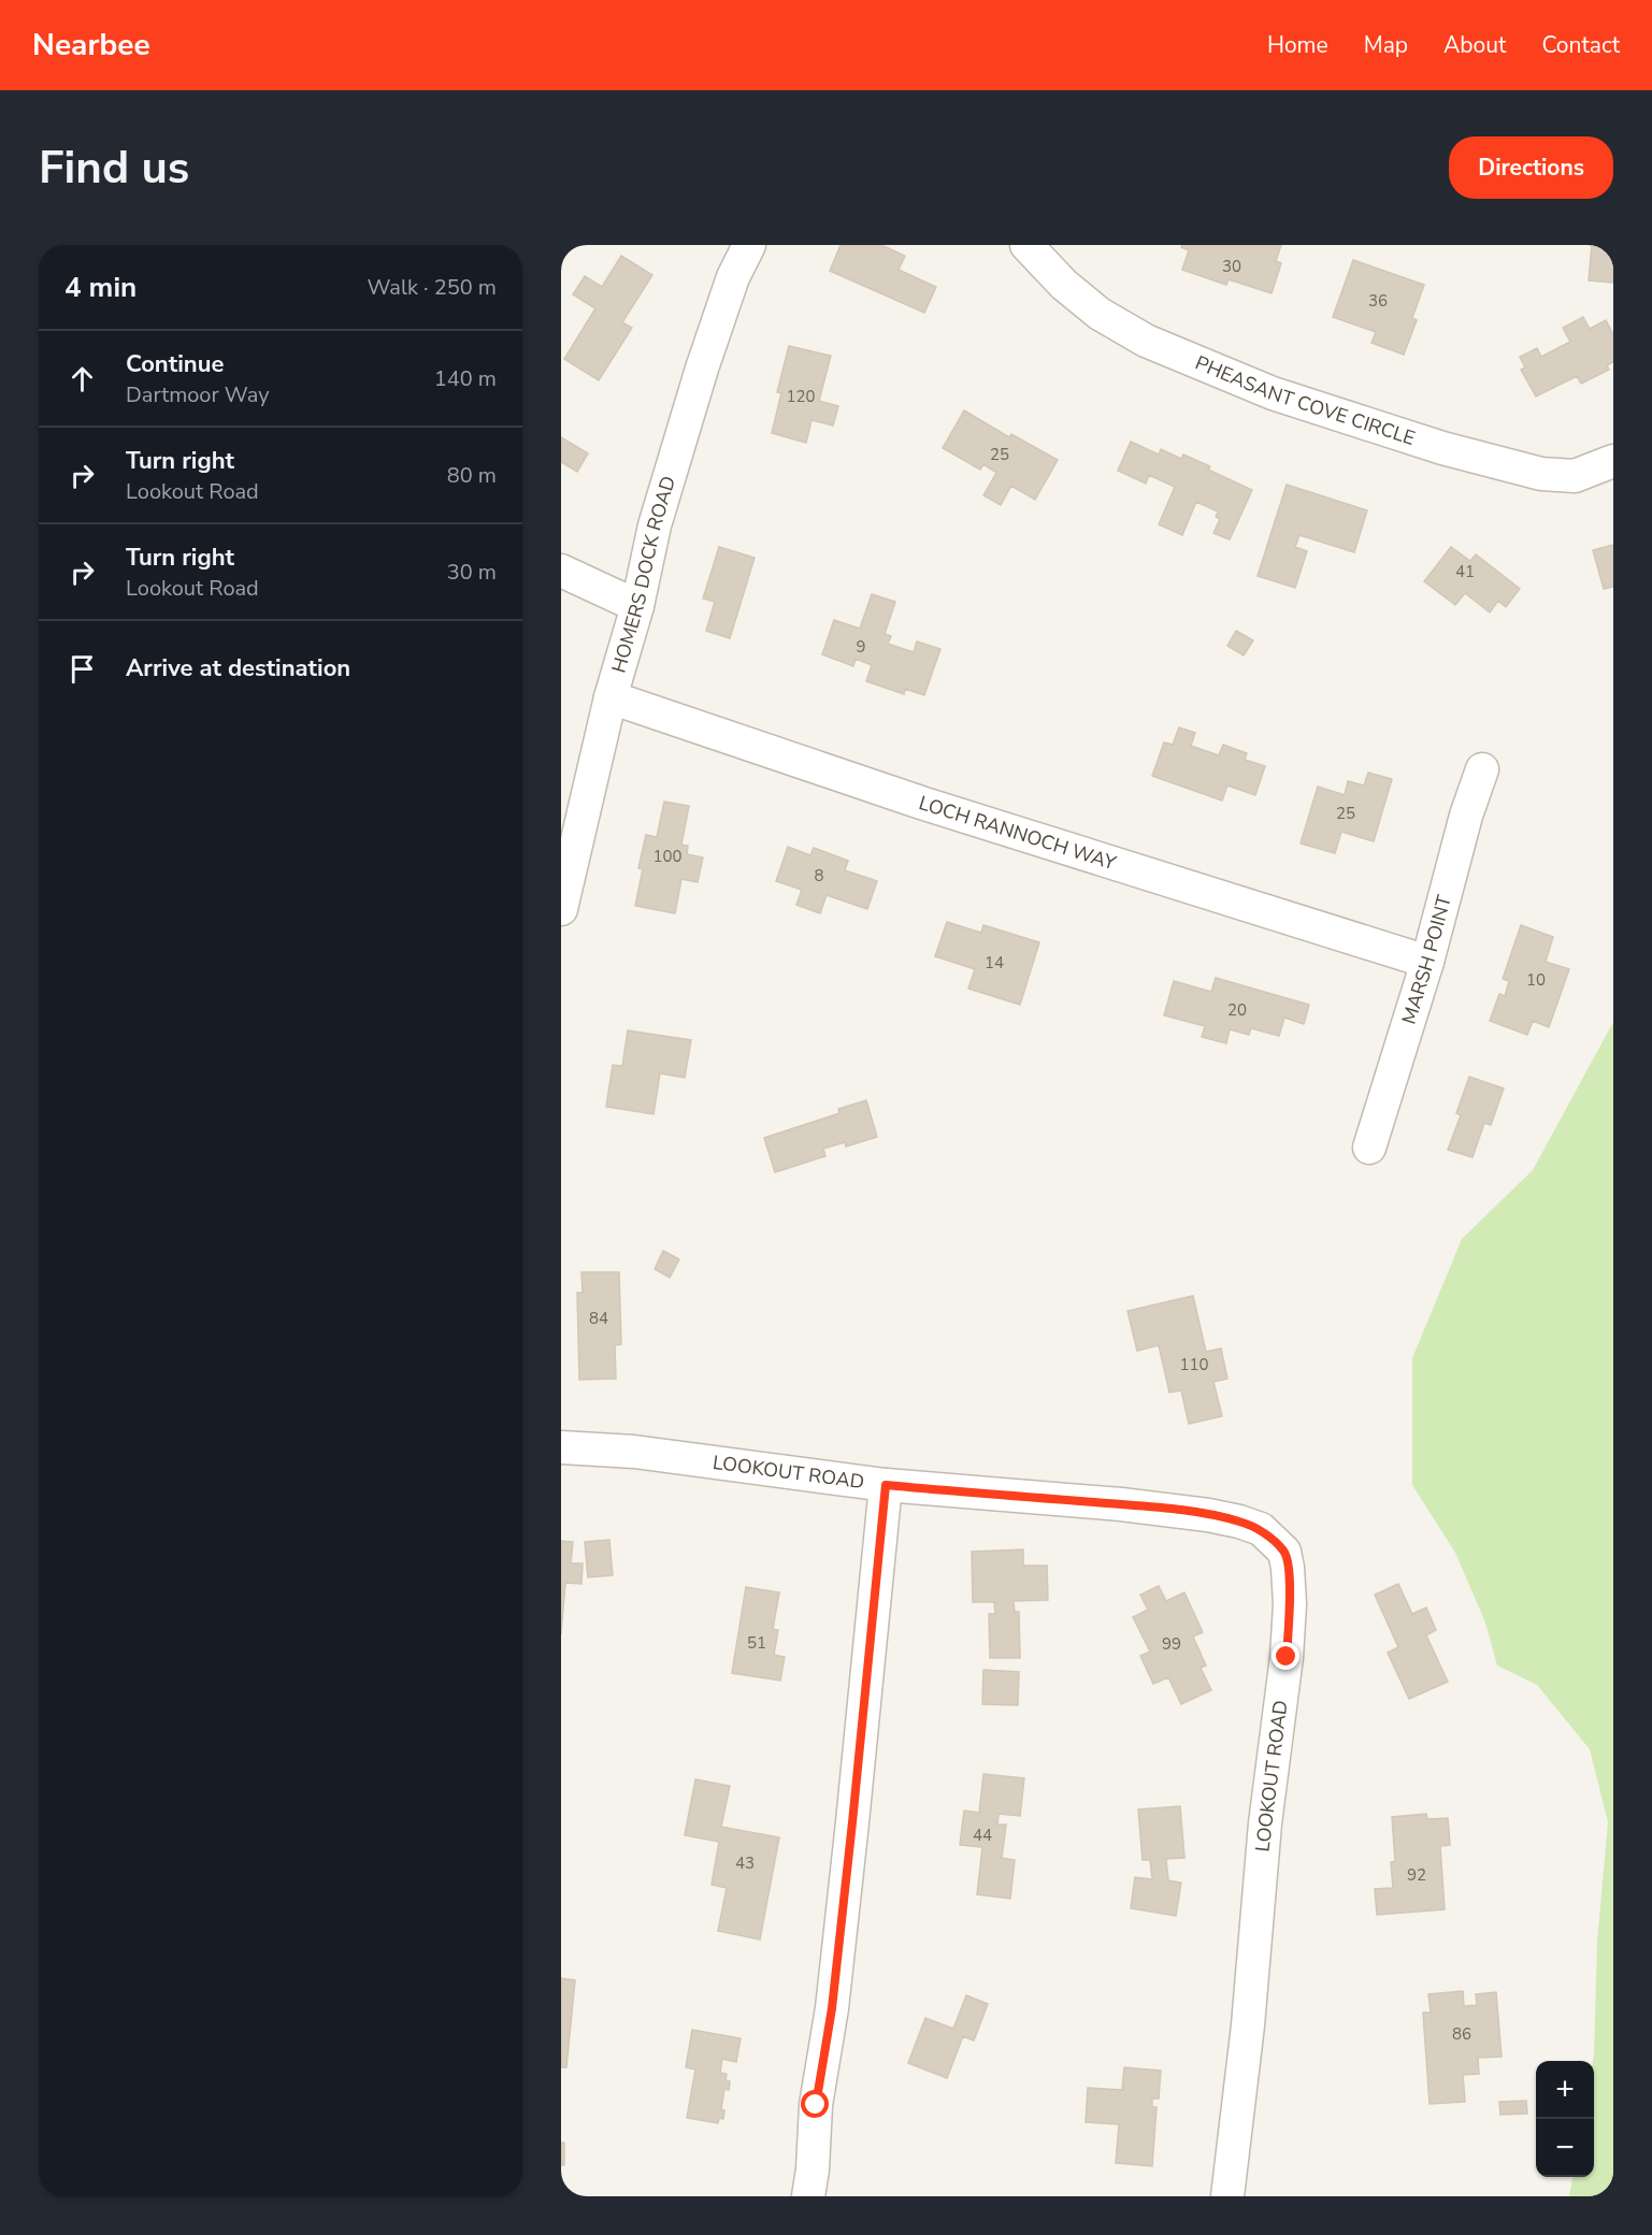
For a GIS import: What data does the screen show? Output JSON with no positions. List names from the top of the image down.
{
  "streets": {
    "street": [
      "PHEASANT COVE CIRCLE",
      "HOMERS DOCK ROAD",
      "LOCH RANNOCH WAY",
      "MARSH POINT",
      "LOOKOUT ROAD"
    ]
  },
  "crossings": [
    ["HOMERS DOCK ROAD", "LOCH RANNOCH WAY"],
    ["LOCH RANNOCH WAY", "MARSH POINT"]
  ],
  "house_numbers": [
    "30",
    "36",
    "120",
    "25",
    "41",
    "9",
    "25",
    "100",
    "8",
    "14",
    "10",
    "20",
    "84",
    "110",
    "51",
    "99",
    "44",
    "43",
    "92",
    "86"
  ],
  "page": {
    "header": "Nearbee",
    "nav": [
      "Home",
      "Map",
      "About",
      "Contact"
    ],
    "buttons": "Directions",
    "title": "Find us",
    "heading": ["4 min", "Walk · 250 m"],
    "list": [
      ["Continue", "Dartmoor Way", "140 m"],
      ["Turn right", "Lookout Road", "80 m"],
      ["Turn right", "Lookout Road", "30 m"],
      "Arrive at destination"
    ],
    "map_buttons": ["+", "−"]
  }
}
